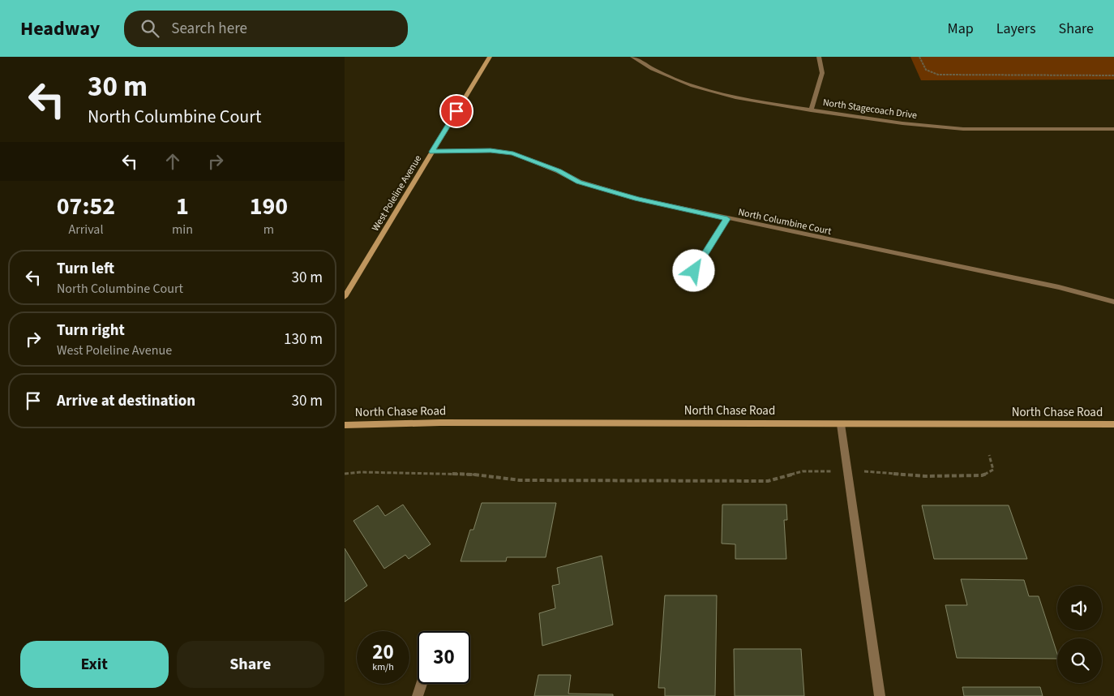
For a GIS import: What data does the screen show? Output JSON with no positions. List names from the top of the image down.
{
  "streets": {
    "street": [
      "North Stagecoach Drive",
      "West Poleline Avenue",
      "North Columbine Court",
      "North Chase Road"
    ]
  },
  "crossings": [
    ["West Poleline Avenue", "North Columbine Court"]
  ],
  "page": {
    "header": "Headway",
    "search": "Search here",
    "nav": ["Map", "Layers", "Share"],
    "turn": ["30 m", "North Columbine Court"],
    "eta": [
      "07:52",
      "Arrival",
      "1",
      "min",
      "190",
      "m"
    ],
    "list": [
      {
        "name": "Turn left",
        "note": "North Columbine Court",
        "value": "30 m"
      },
      {
        "name": "Turn right",
        "note": "West Poleline Avenue",
        "value": "130 m"
      },
      {
        "name": "Arrive at destination",
        "value": "30 m"
      }
    ],
    "speed": "20 km/h",
    "limit": "30",
    "buttons": ["Exit", "Share"]
  }
}
